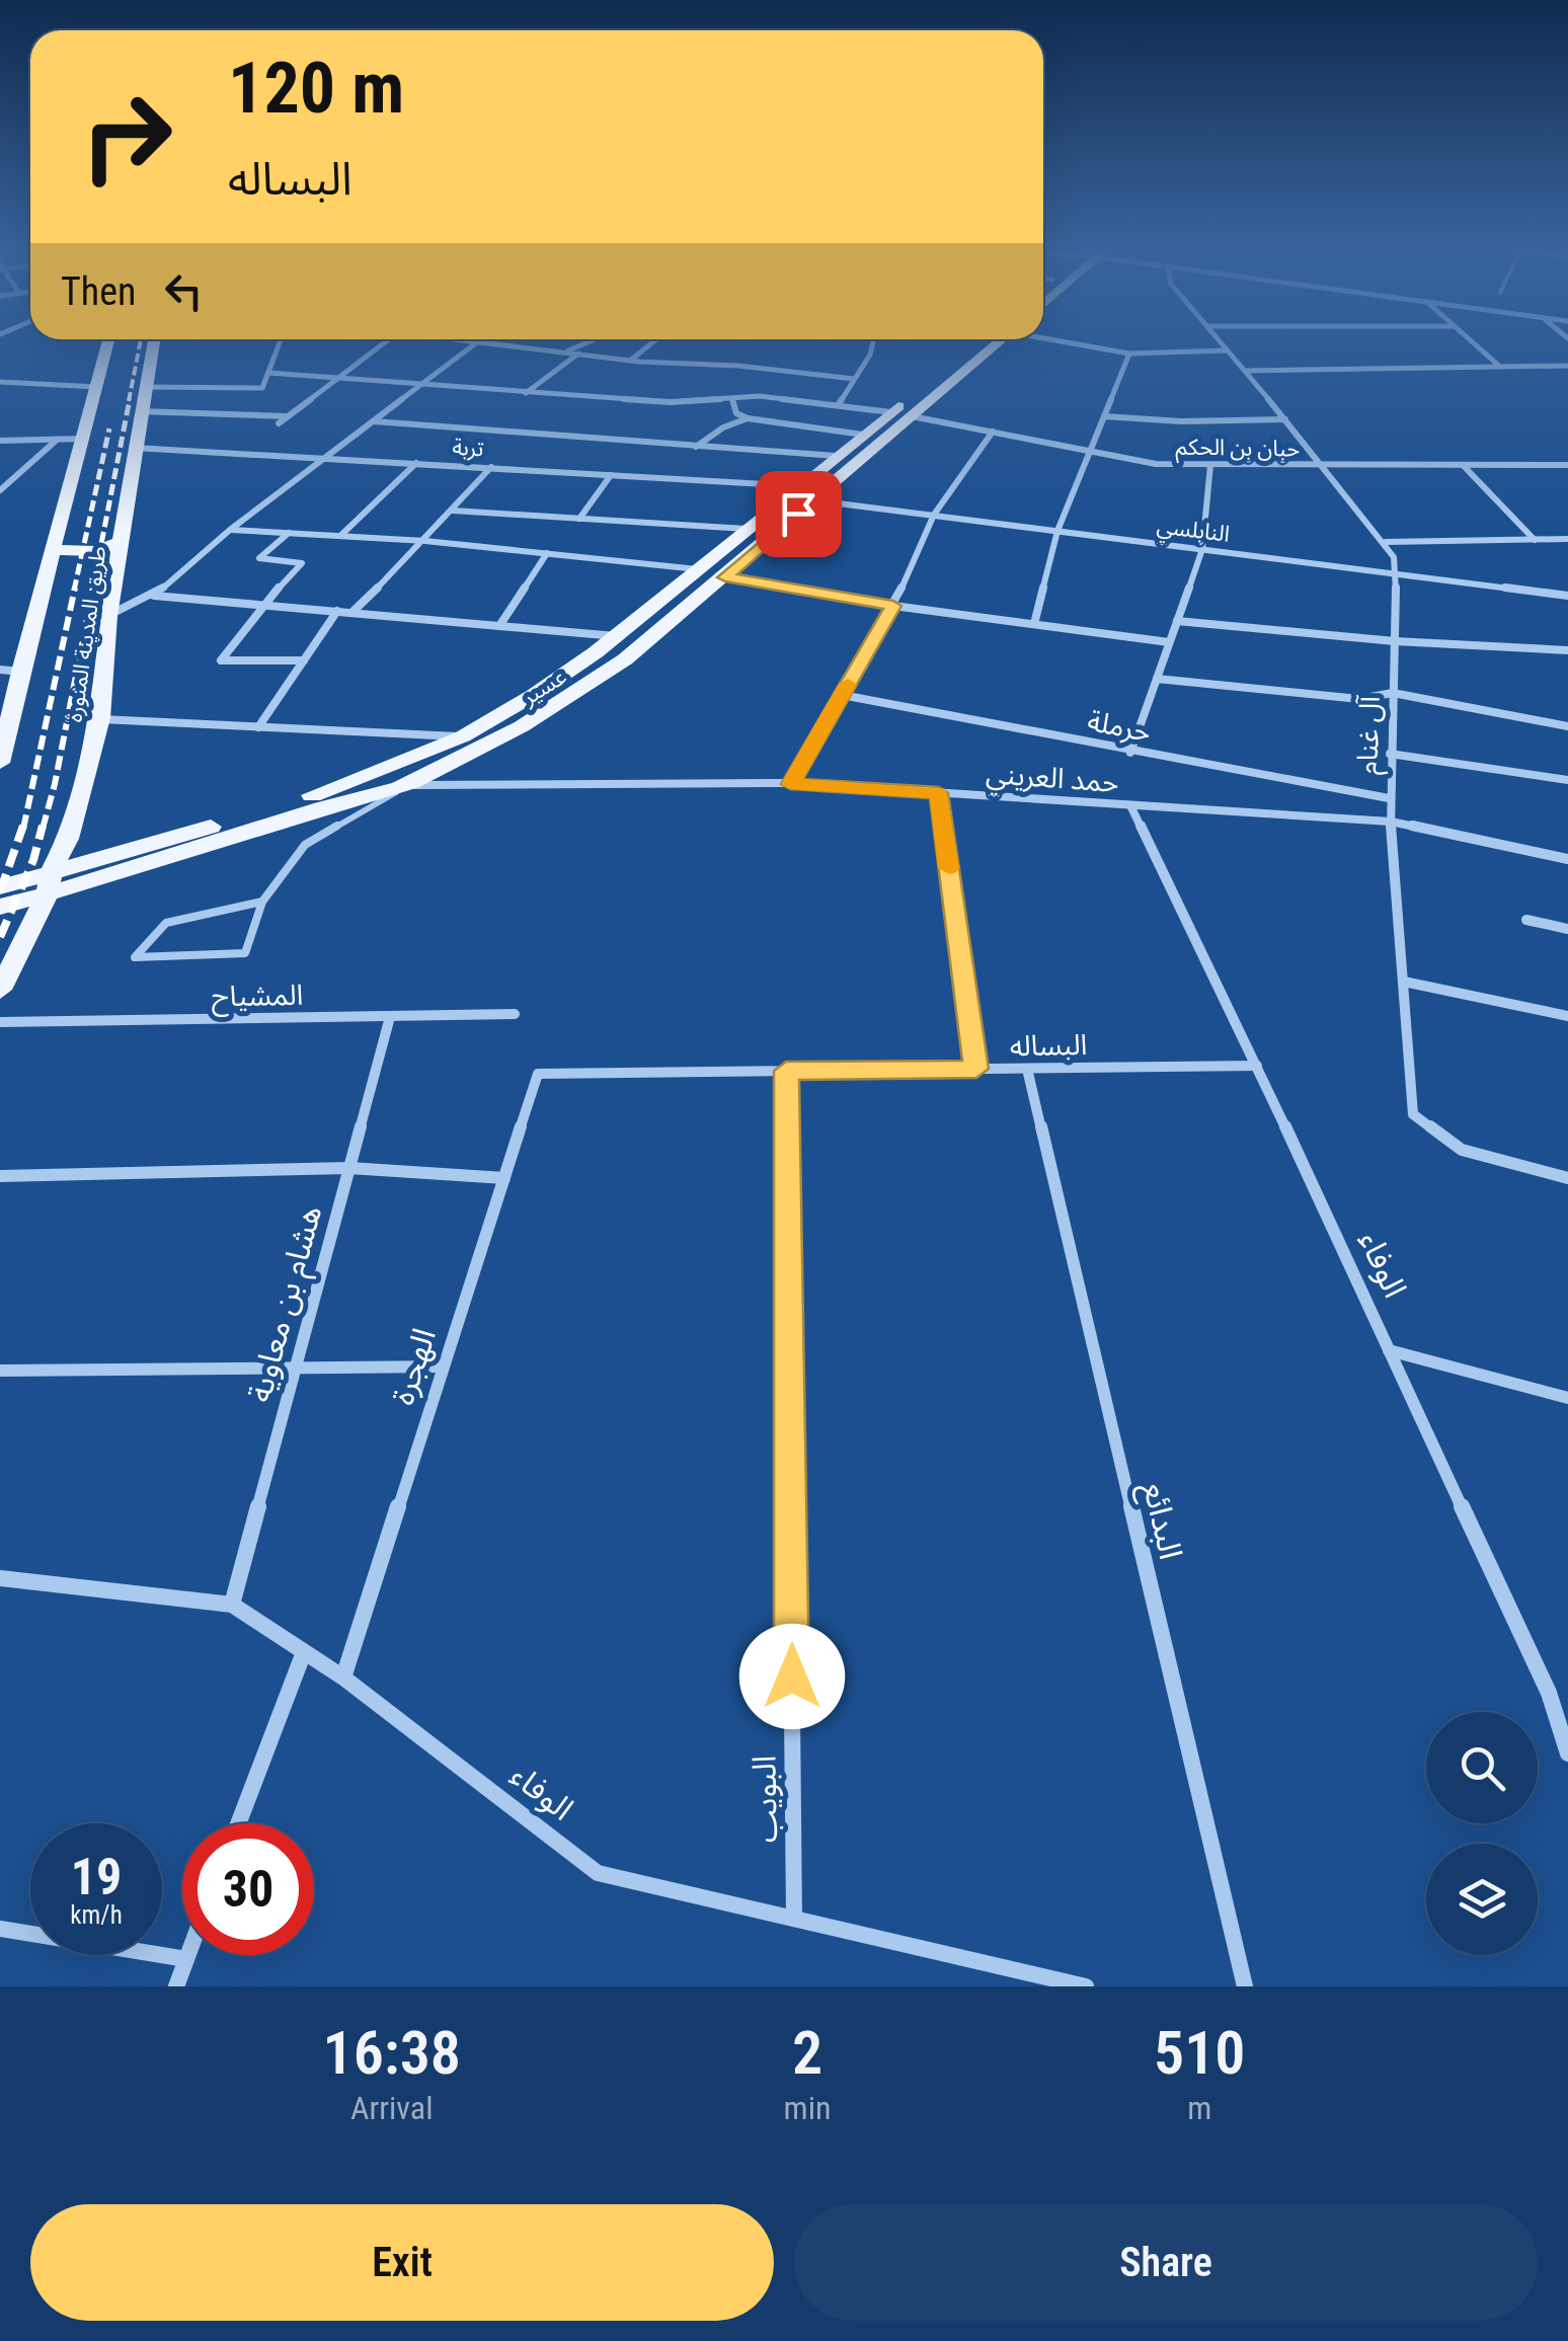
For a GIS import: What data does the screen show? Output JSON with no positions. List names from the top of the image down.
{
  "streets": {
    "main road": ["طريق المدينة المنورة", "عسير"],
    "street": [
      "تربة",
      "حبان بن الحكم",
      "النابلسي",
      "حرملة",
      "آل غنام",
      "حمد العريني",
      "المشياح",
      "البساله",
      "الوفاء",
      "هشام بن معاوية",
      "الهجرة",
      "البدائع",
      "البويب"
    ]
  },
  "crossings": [
    ["تربة", "طريق المدينة المنورة"],
    ["تربة", "عسير"],
    ["حبان بن الحكم", "عسير"],
    ["حبان بن الحكم", "آل غنام"],
    ["النابلسي", "عسير"],
    ["النابلسي", "آل غنام"],
    ["طريق المدينة المنورة", "عسير"],
    ["عسير", "حمد العريني"],
    ["حرملة", "آل غنام"],
    ["آل غنام", "حمد العريني"],
    ["حمد العريني", "الوفاء"],
    ["المشياح", "هشام بن معاوية"],
    ["البساله", "الوفاء"],
    ["البساله", "الهجرة"],
    ["البساله", "البدائع"],
    ["البساله", "البويب"],
    ["الوفاء", "هشام بن معاوية"],
    ["الوفاء", "الهجرة"],
    ["الوفاء", "البويب"]
  ],
  "page": {
    "turn": ["120 m", "البساله"],
    "then": "Then",
    "speed": "19 km/h",
    "limit": "30",
    "eta": [
      "16:38",
      "Arrival",
      "2",
      "min",
      "510",
      "m"
    ],
    "buttons": ["Exit", "Share"]
  }
}
